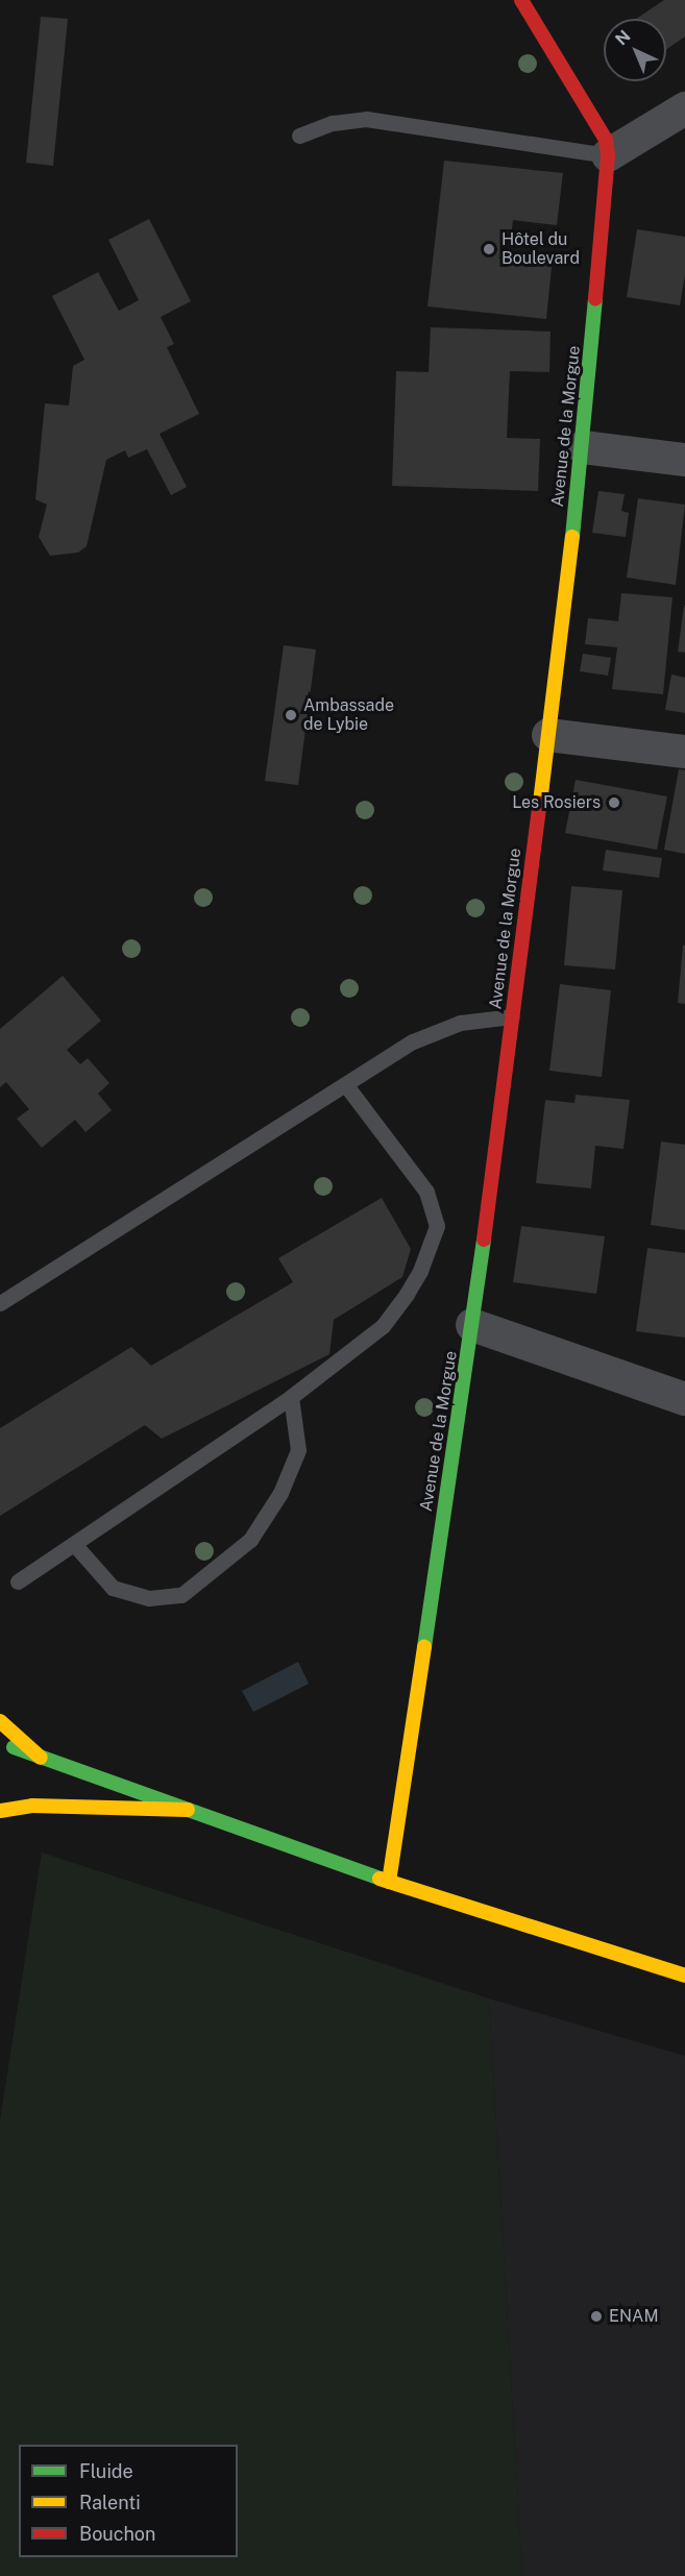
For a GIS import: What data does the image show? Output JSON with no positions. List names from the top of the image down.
{
  "streets": {
    "street": ["Avenue de la Morgue"]
  },
  "places": [
    "Hôtel du Boulevard",
    "Ambassade de Lybie",
    "Les Rosiers",
    "ENAM"
  ],
  "legend": ["Fluide", "Ralenti", "Bouchon"],
  "north": "top left"
}
